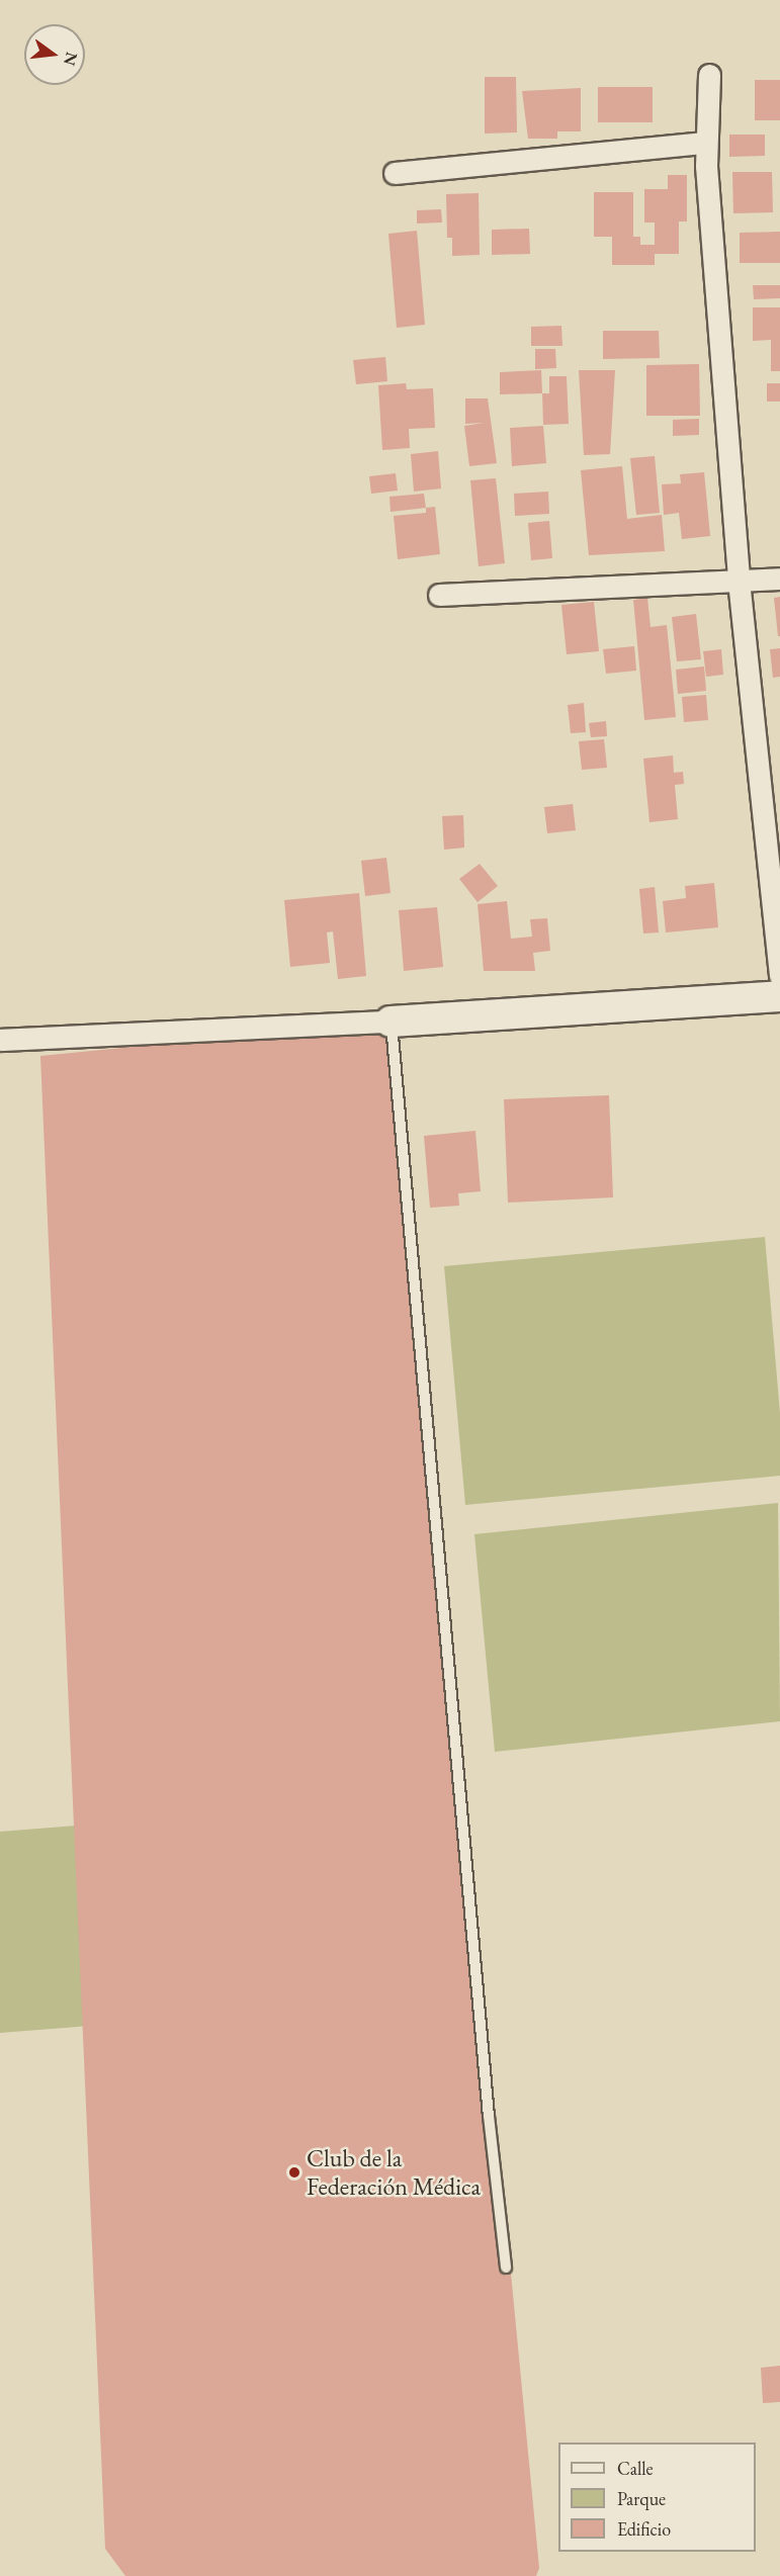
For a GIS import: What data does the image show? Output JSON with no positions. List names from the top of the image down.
{
  "places": ["Club de la Federación Médica"],
  "legend": ["Calle", "Parque", "Edificio"],
  "north": "right"
}
